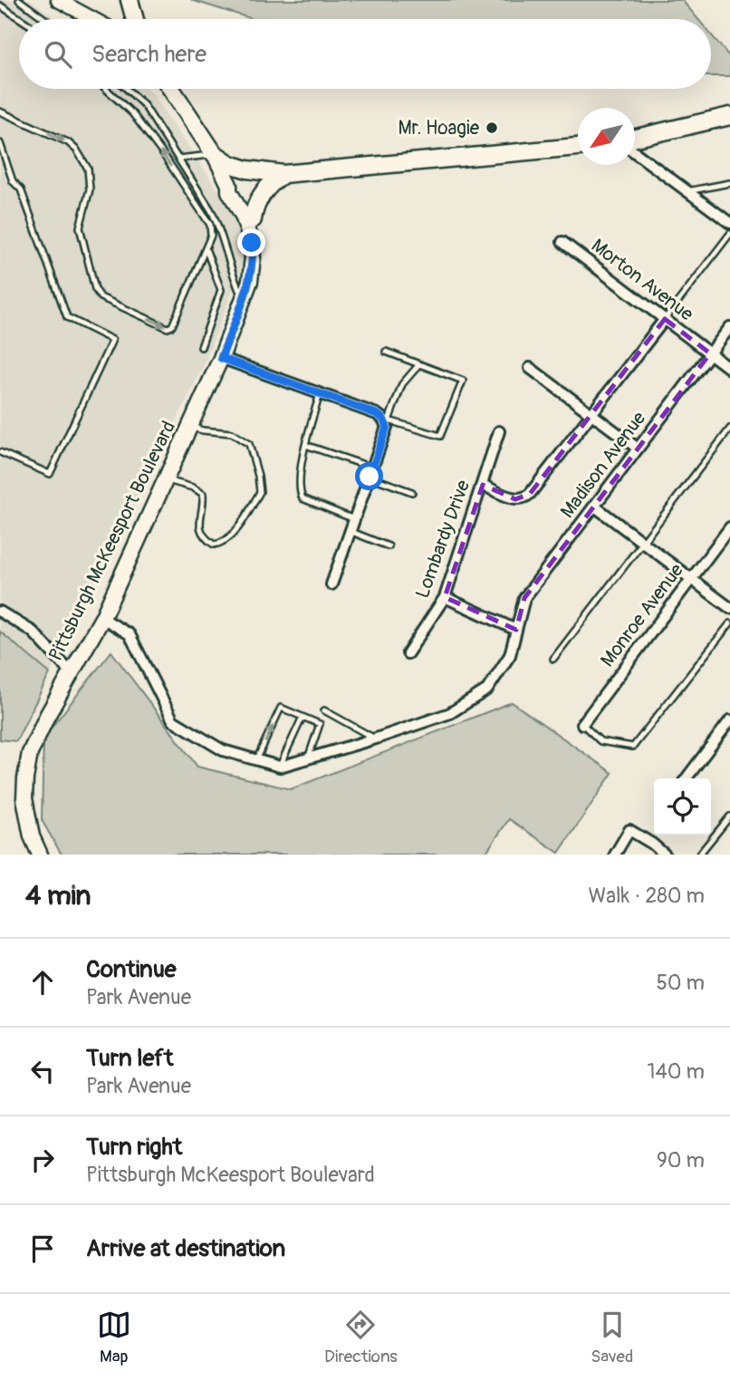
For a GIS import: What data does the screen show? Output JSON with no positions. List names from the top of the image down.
{
  "streets": {
    "main road": ["Pittsburgh McKeesport Boulevard"],
    "street": [
      "Morton Avenue",
      "Madison Avenue",
      "Lombardy Drive",
      "Monroe Avenue"
    ]
  },
  "crossings": [
    ["Morton Avenue", "Madison Avenue"]
  ],
  "places": ["Mr. Hoagie"],
  "north": "bottom left",
  "page": {
    "search": "Search here",
    "heading": ["4 min", "Walk · 280 m"],
    "list": [
      ["Continue", "Park Avenue", "50 m"],
      ["Turn left", "Park Avenue", "140 m"],
      ["Turn right", "Pittsburgh McKeesport Boulevard", "90 m"],
      "Arrive at destination"
    ],
    "nav": ["Map", "Directions", "Saved"]
  }
}
